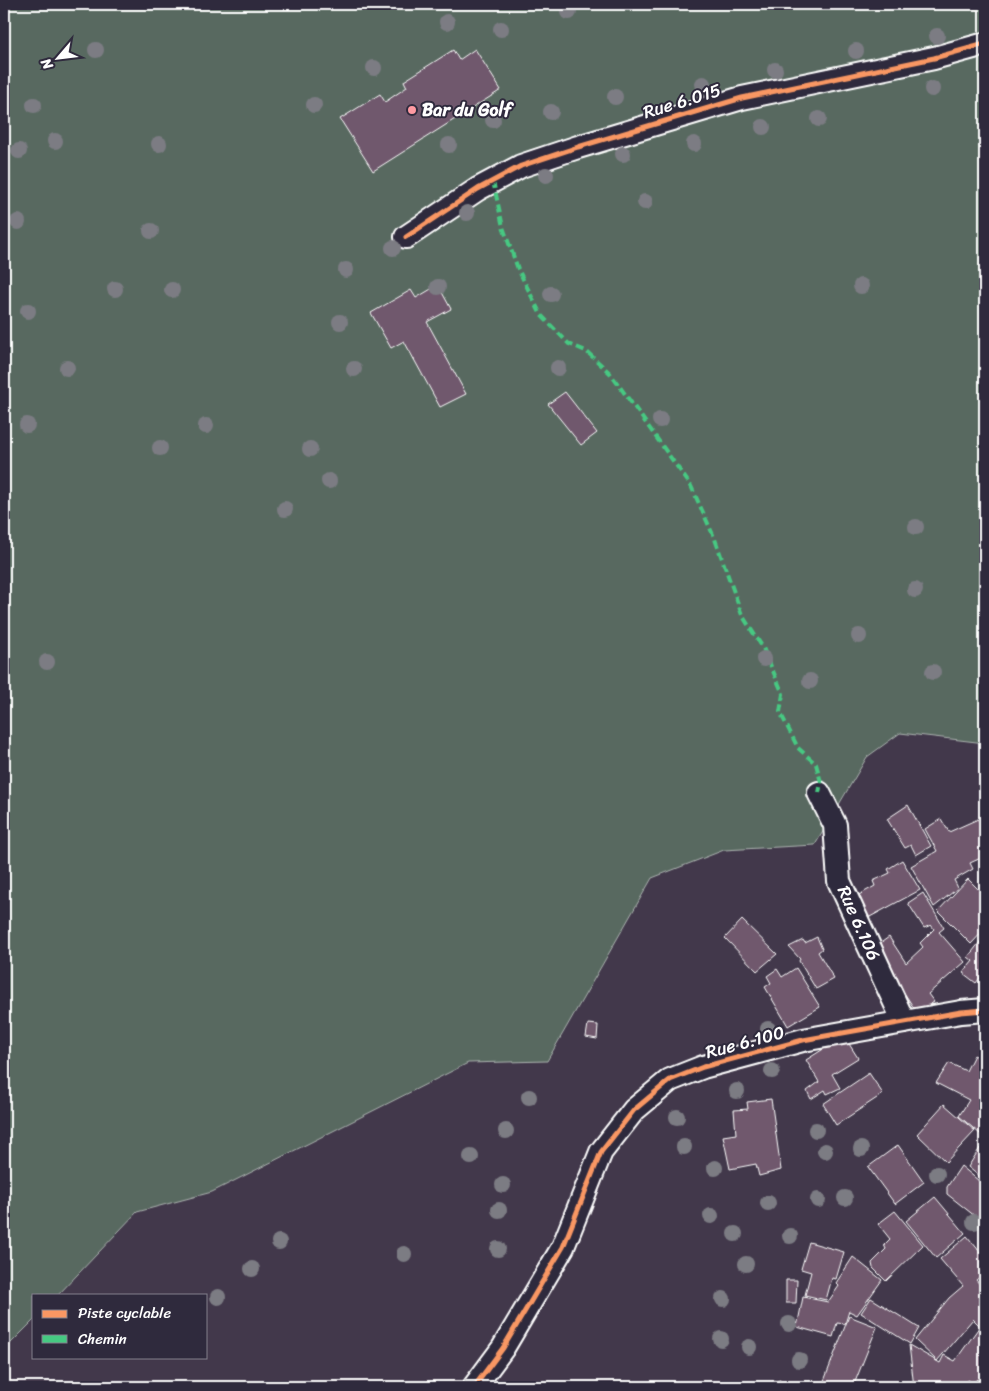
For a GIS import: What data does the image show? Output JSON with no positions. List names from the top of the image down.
{
  "streets": {
    "street": ["Rue 6.015", "Rue 6.106", "Rue 6.100"]
  },
  "crossings": [
    ["Rue 6.106", "Rue 6.100"]
  ],
  "places": ["Bar du Golf"],
  "legend": ["Piste cyclable", "Chemin"],
  "north": "bottom left"
}
